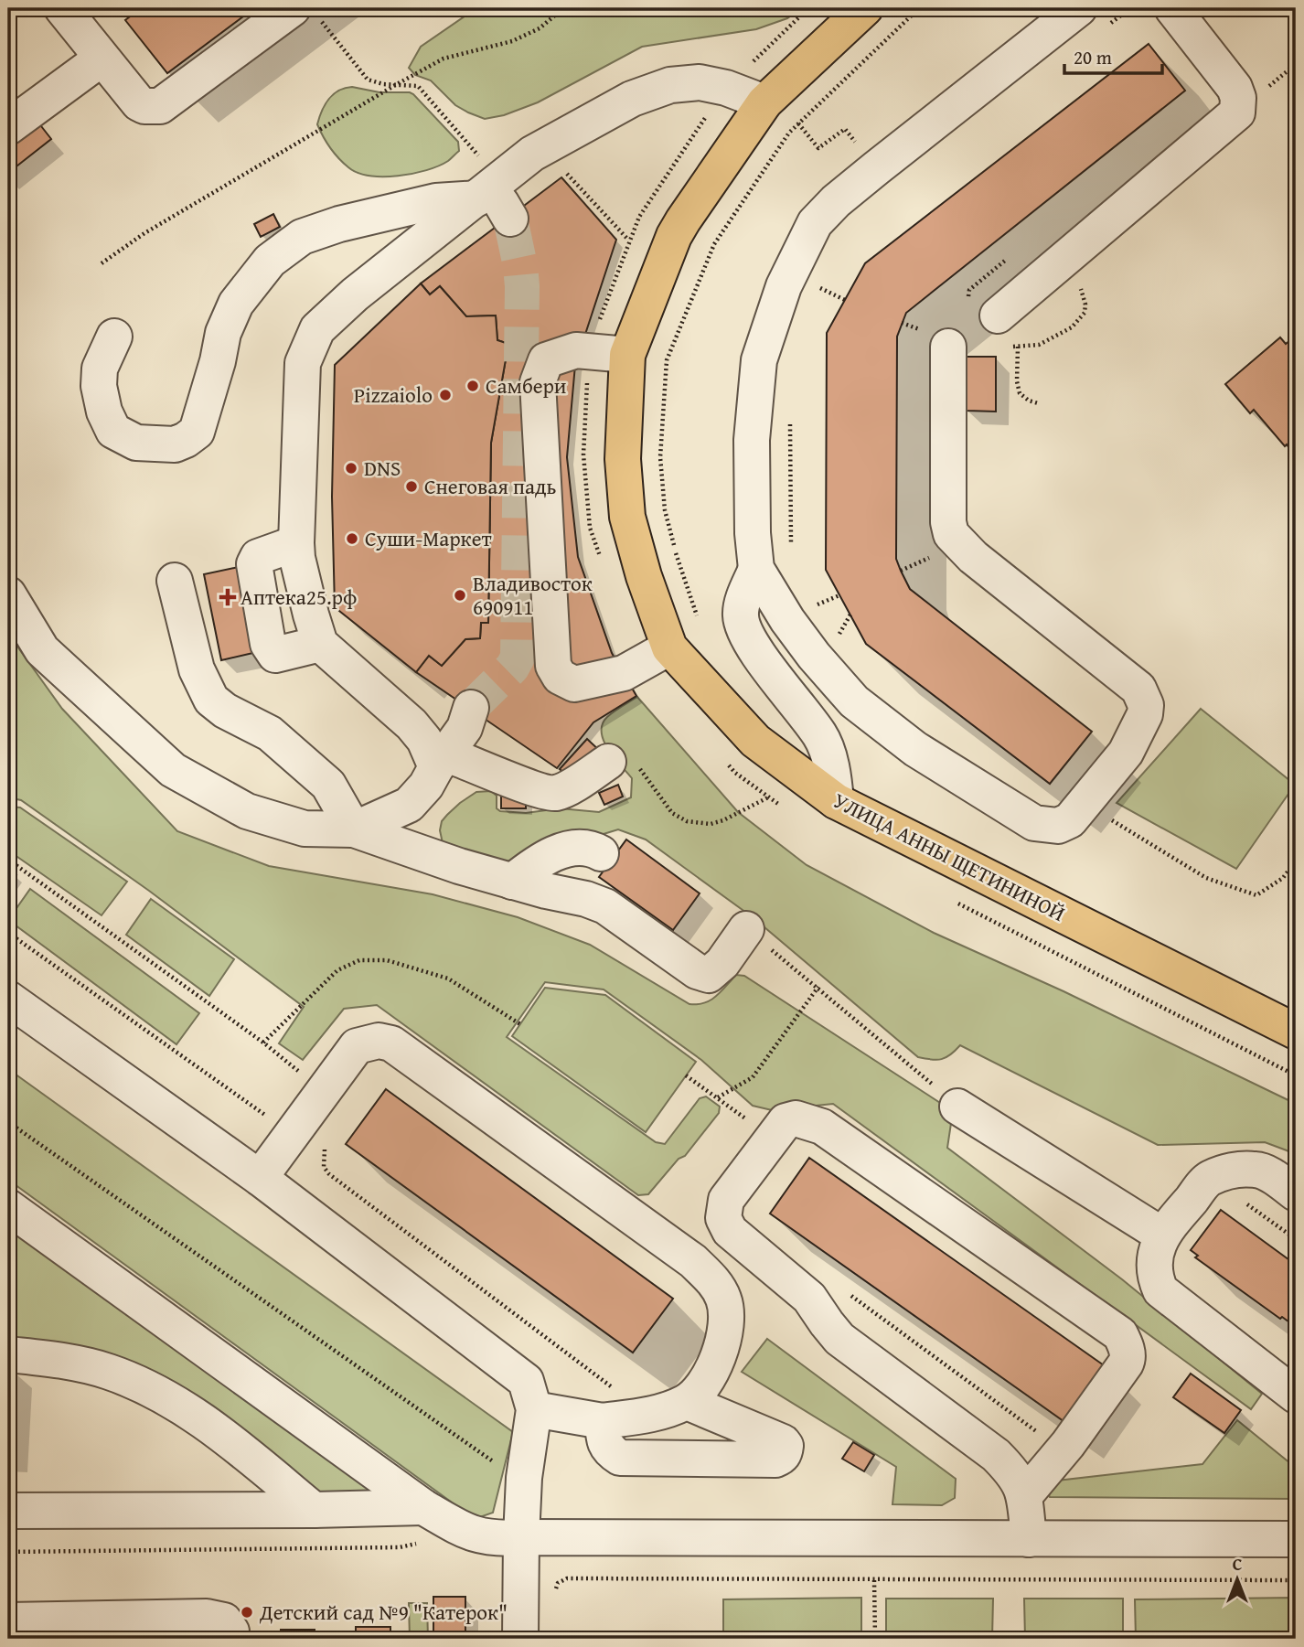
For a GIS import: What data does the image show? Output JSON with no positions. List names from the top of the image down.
{
  "streets": {
    "main road": ["УЛИЦА АННЫ ЩЕТИНИНОЙ"]
  },
  "places": {
    "other": [
      "Самбери",
      "Pizzaiolo",
      "DNS",
      "Снеговая падь",
      "Суши-Маркет",
      "Владивосток 690911",
      "Детский сад №9 \"Катерок\""
    ],
    "health": ["Аптека25.рф"]
  },
  "scale_bar": "20 m",
  "north": "top"
}
